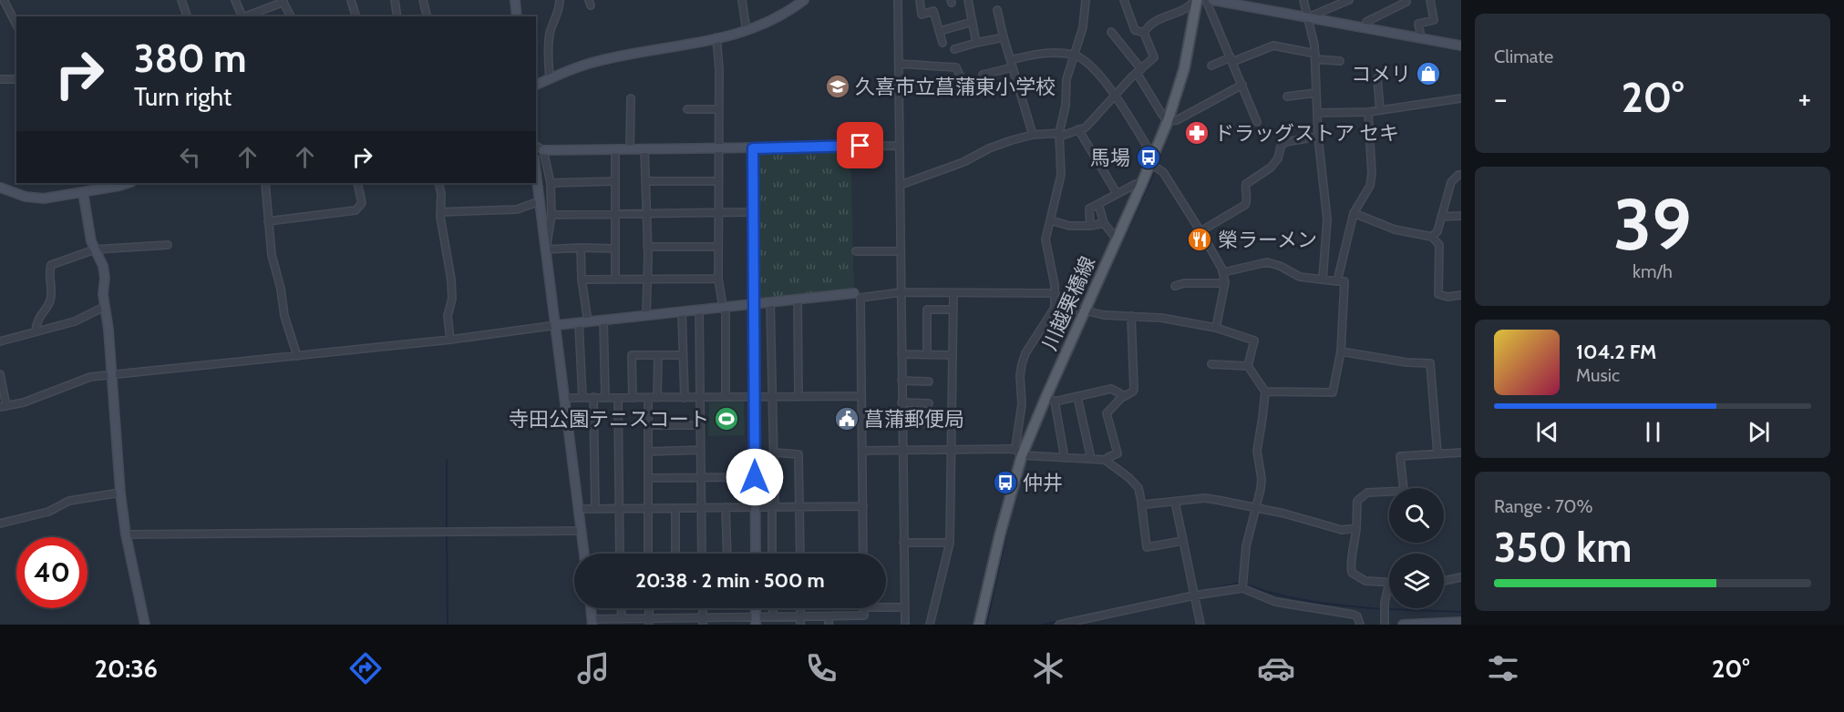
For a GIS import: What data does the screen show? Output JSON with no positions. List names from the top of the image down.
{
  "streets": {
    "main road": ["川越栗橋線"]
  },
  "places": {
    "shop": ["コメリ"],
    "school or university": ["久喜市立菖蒲東小学校"],
    "pharmacy": ["ドラッグストア セキ"],
    "bus stop": ["馬場", "仲井"],
    "restaurant": ["榮ラーメン"],
    "sports": ["寺田公園テニスコート"],
    "public building": ["菖蒲郵便局"]
  },
  "page": {
    "tile": [
      "Climate",
      ["39", "km/h"],
      ["Range · 70%", "350 km"]
    ],
    "turn": ["380 m", "Turn right"],
    "heat": ["−", "20°", "+"],
    "song": ["104.2 FM", "Music"],
    "limit": "40",
    "trip": "20:38 · 2 min · 500 m",
    "tabs": ["20:36", "20°"]
  }
}
